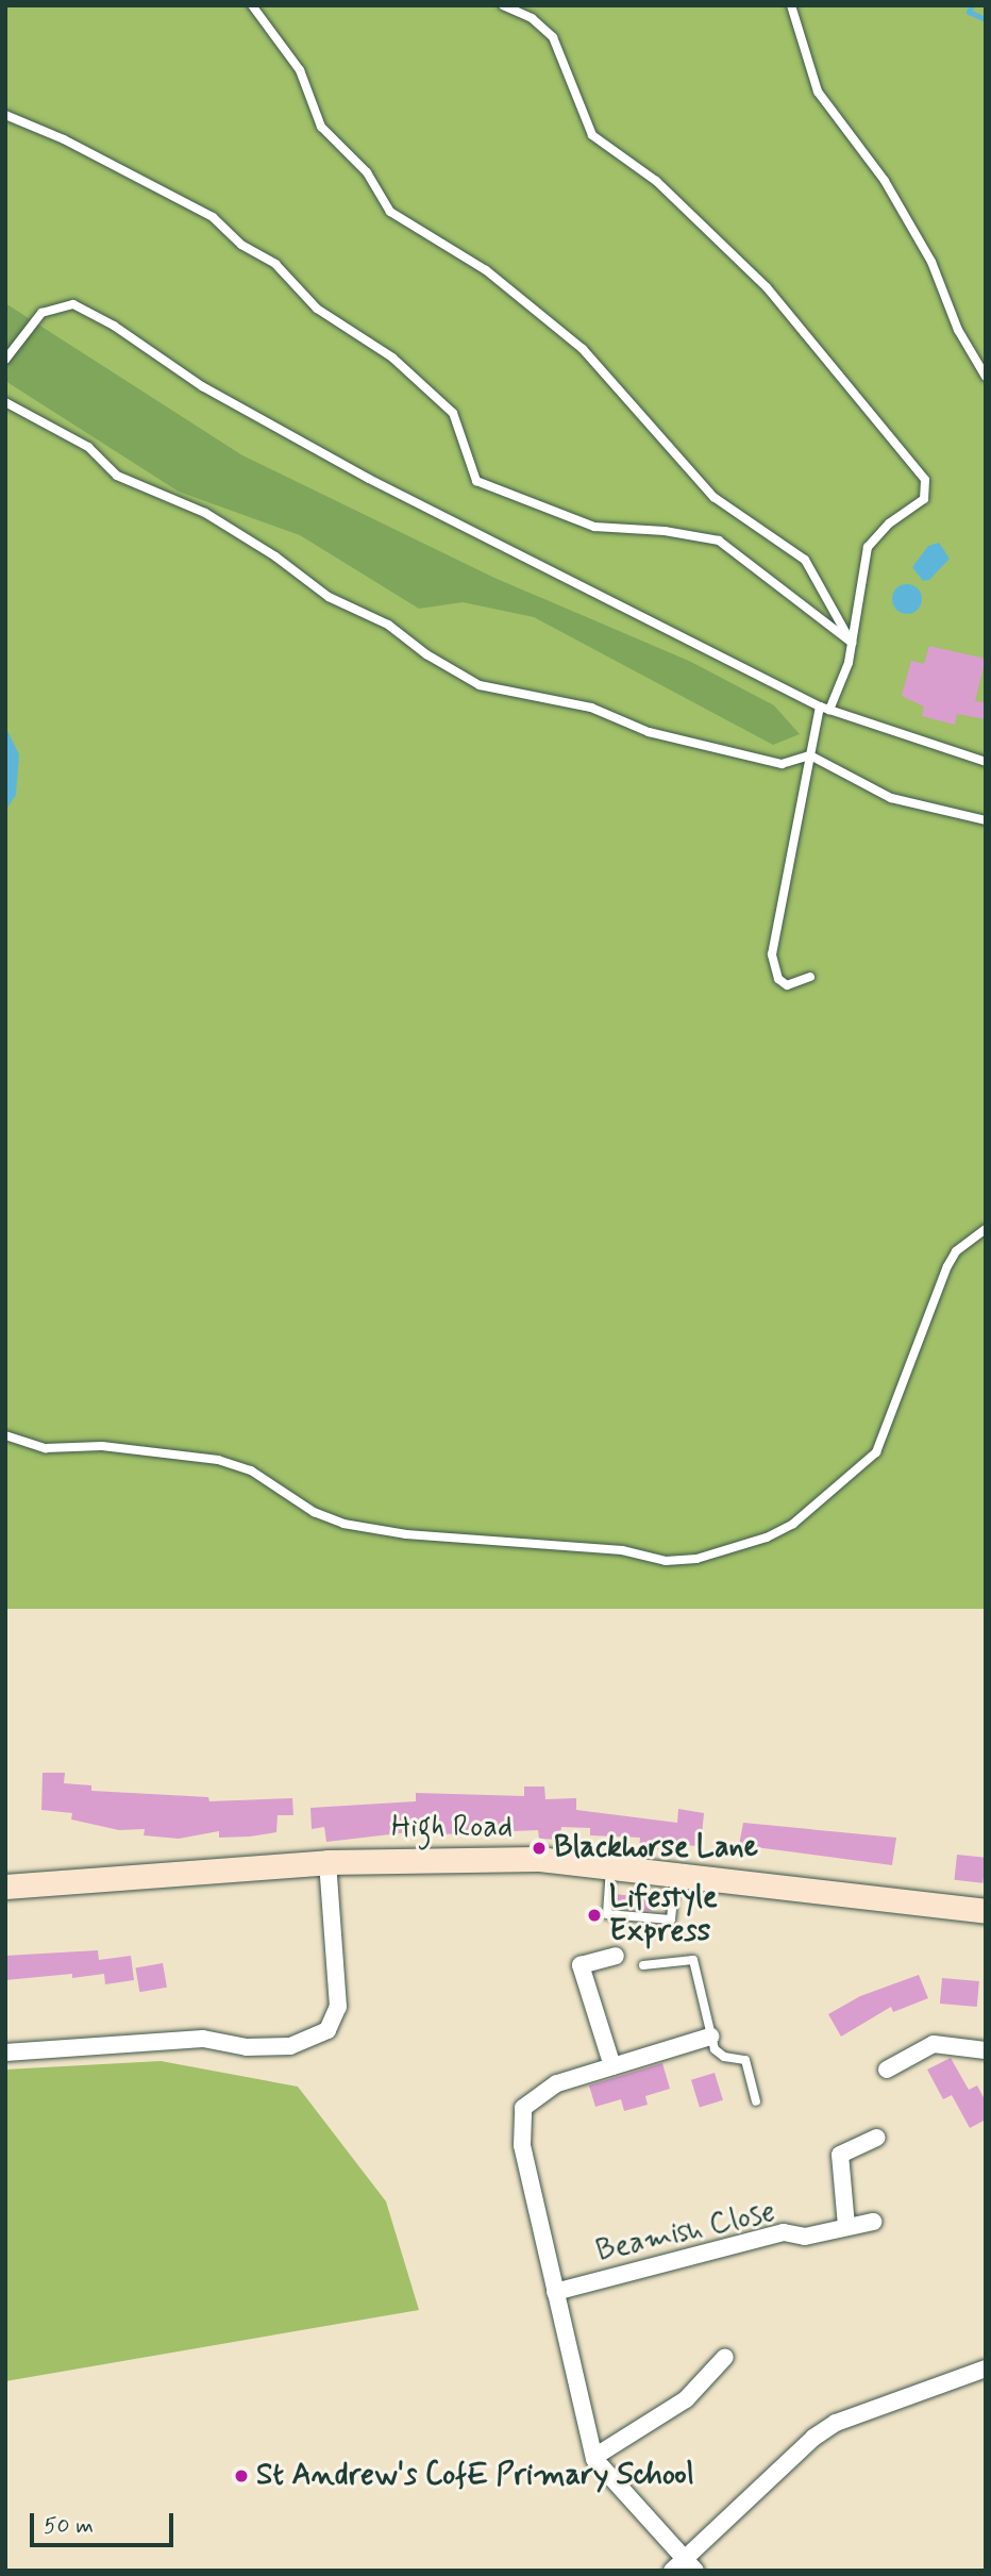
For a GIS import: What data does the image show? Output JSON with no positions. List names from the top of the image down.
{
  "streets": {
    "main road": ["High Road"],
    "street": ["Beamish Close"]
  },
  "places": ["Blackhorse Lane", "Lifestyle Express", "St Andrew's CofE Primary School"],
  "scale_bar": "50 m"
}
